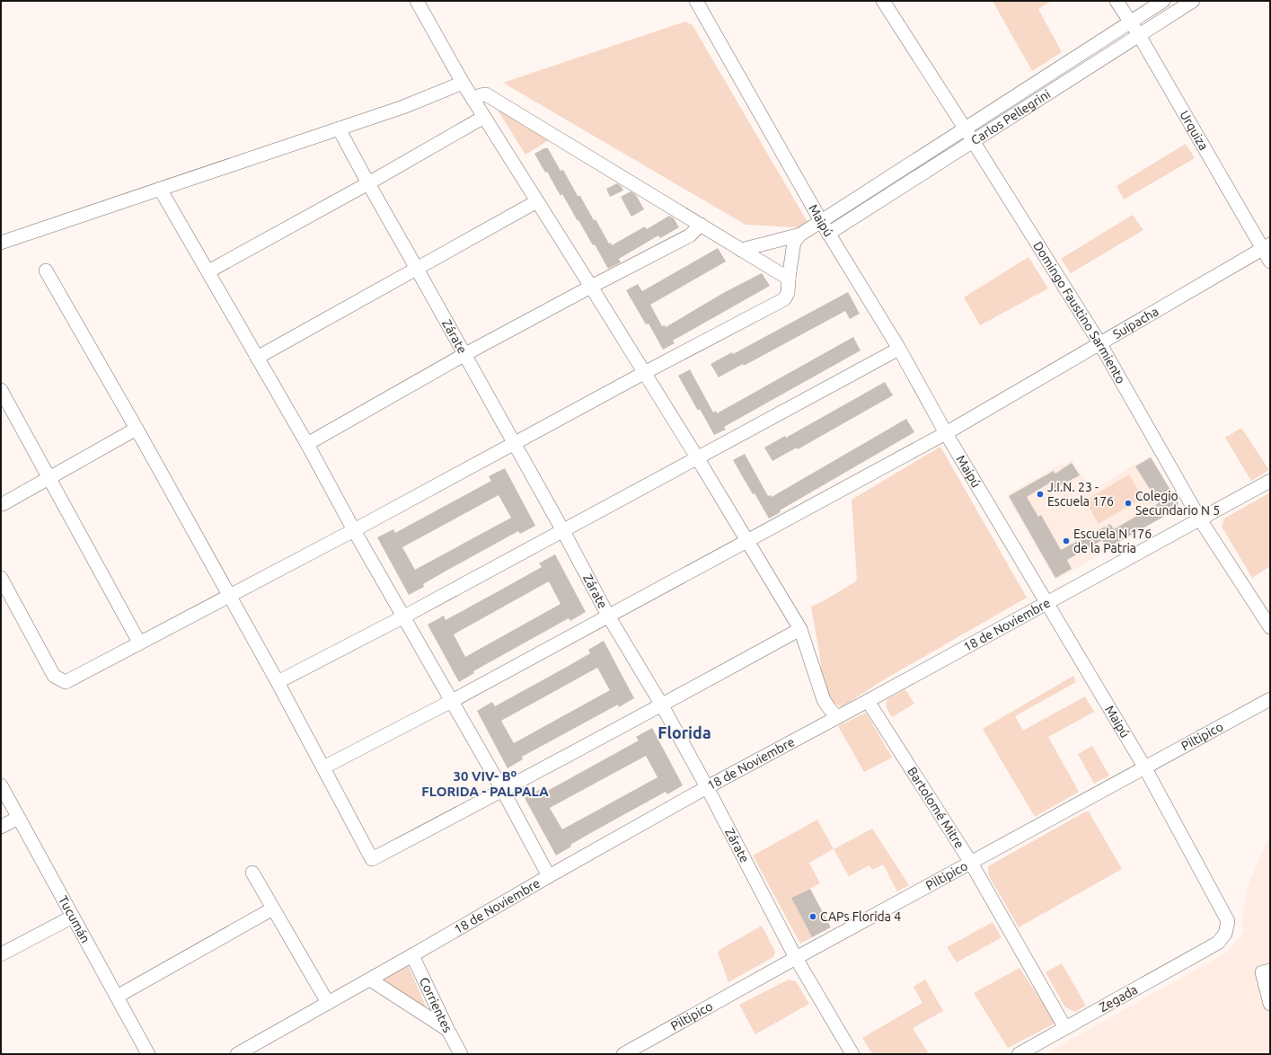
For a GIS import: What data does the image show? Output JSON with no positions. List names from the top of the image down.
{
  "streets": {
    "street": [
      "Carlos Pellegrini",
      "Urquiza",
      "Maipú",
      "Domingo Faustino Sarmiento",
      "Suipacha",
      "Zárate",
      "18 de Noviembre",
      "Piltipico",
      "Bartolomé Mitre",
      "Tucumán",
      "Zegada",
      "Corrientes"
    ]
  },
  "crossings": [
    ["Carlos Pellegrini", "Urquiza"],
    ["Carlos Pellegrini", "Maipú"],
    ["Carlos Pellegrini", "Domingo Faustino Sarmiento"],
    ["Urquiza", "Suipacha"],
    ["Maipú", "Suipacha"],
    ["Maipú", "18 de Noviembre"],
    ["Maipú", "Piltipico"],
    ["Maipú", "Zegada"],
    ["Domingo Faustino Sarmiento", "Suipacha"],
    ["Domingo Faustino Sarmiento", "18 de Noviembre"],
    ["Suipacha", "Zárate"],
    ["Zárate", "18 de Noviembre"],
    ["Zárate", "Piltipico"],
    ["18 de Noviembre", "Bartolomé Mitre"],
    ["18 de Noviembre", "Corrientes"],
    ["Piltipico", "Bartolomé Mitre"],
    ["Bartolomé Mitre", "Zegada"]
  ],
  "districts": ["Florida", "30 VIV- Bº FLORIDA - PALPALA"],
  "places": [
    "J.I.N. 23 - Escuela 176",
    "Colegio Secundario N 5",
    "Escuela N 176 de la Patria",
    "CAPs Florida 4"
  ]
}
